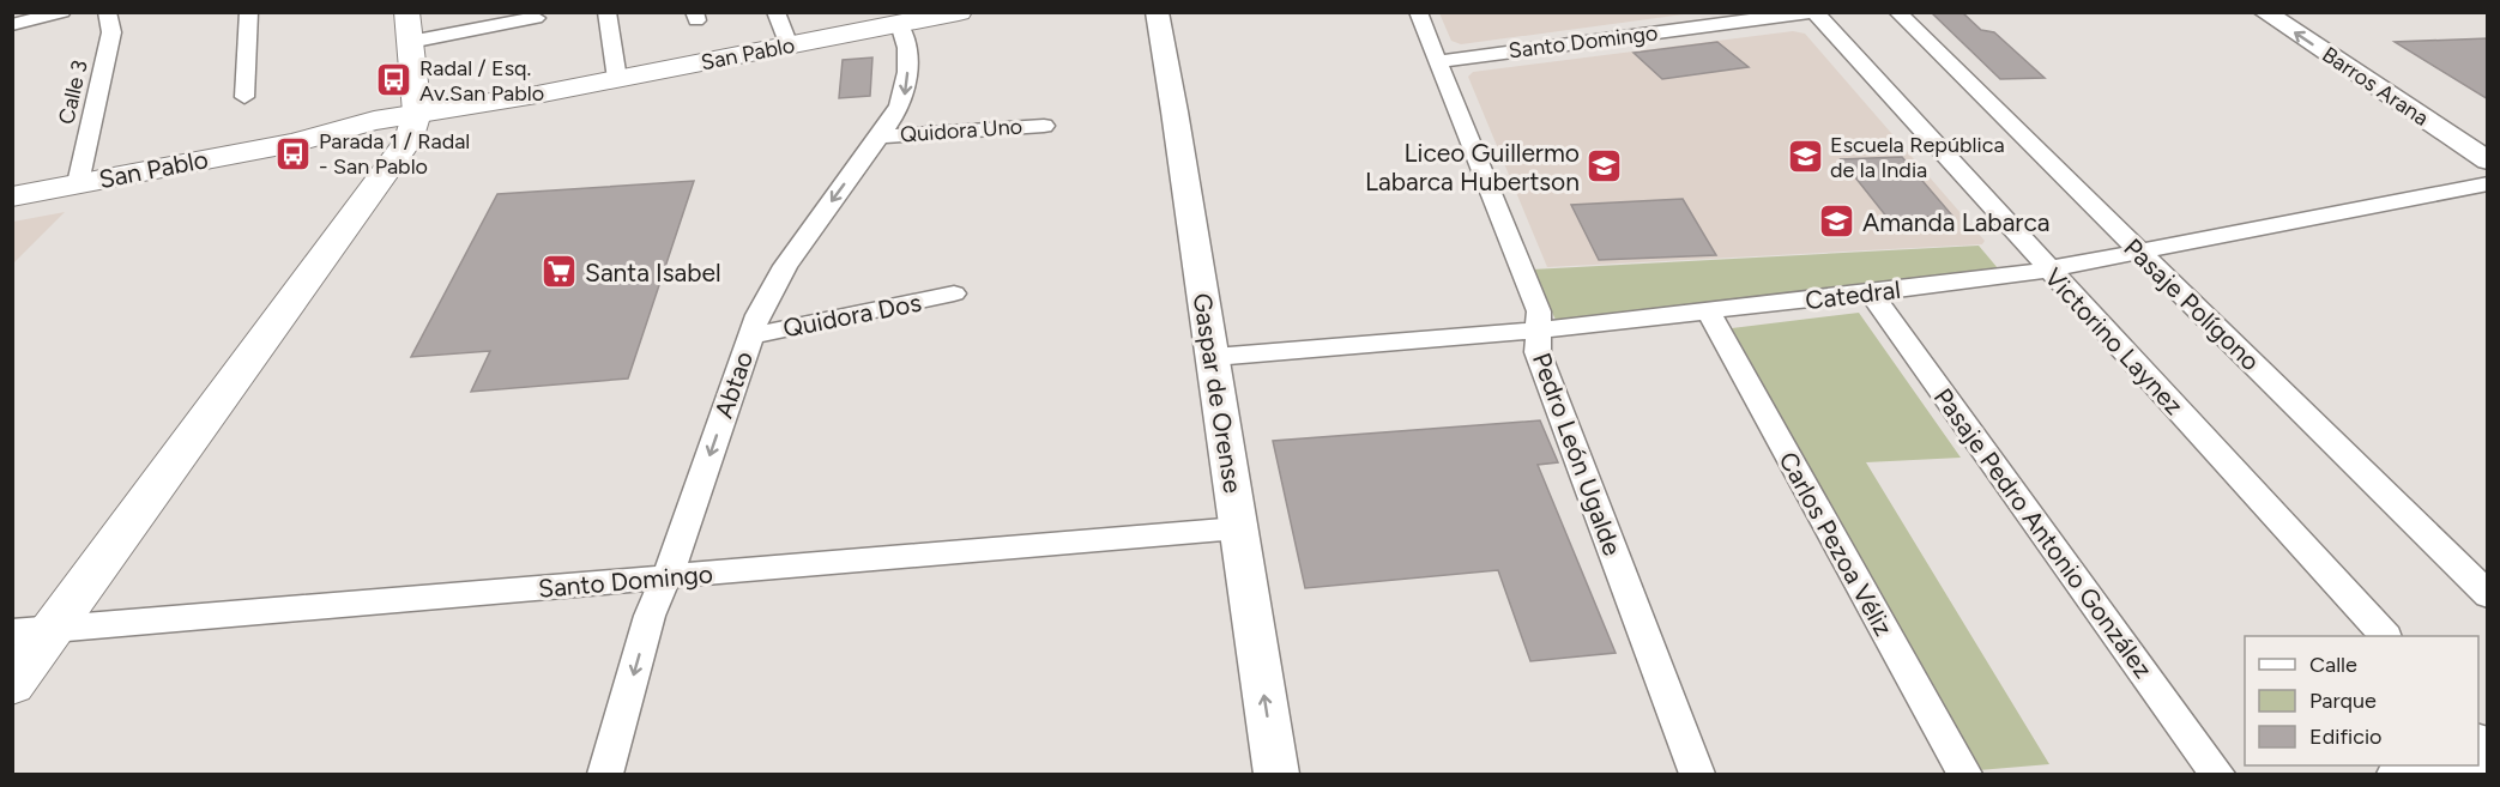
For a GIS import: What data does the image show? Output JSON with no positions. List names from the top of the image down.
{
  "streets": {
    "main road": ["San Pablo"],
    "street": [
      "Santo Domingo",
      "Barros Arana",
      "Calle 3",
      "Quidora Uno",
      "Catedral",
      "Pasaje Polígono",
      "Quidora Dos",
      "Victorino Laynez",
      "Abtao",
      "Gaspar de Orense",
      "Pedro León Ugalde",
      "Pasaje Pedro Antonio González",
      "Carlos Pezoa Véliz"
    ]
  },
  "crossings": [
    ["Santo Domingo", "Victorino Laynez"],
    ["Santo Domingo", "Abtao"],
    ["Santo Domingo", "Gaspar de Orense"],
    ["Santo Domingo", "Pedro León Ugalde"],
    ["San Pablo", "Calle 3"],
    ["San Pablo", "Abtao"],
    ["Quidora Uno", "Abtao"],
    ["Catedral", "Pasaje Polígono"],
    ["Catedral", "Victorino Laynez"],
    ["Catedral", "Gaspar de Orense"],
    ["Catedral", "Pedro León Ugalde"],
    ["Catedral", "Pasaje Pedro Antonio González"],
    ["Catedral", "Carlos Pezoa Véliz"],
    ["Quidora Dos", "Abtao"]
  ],
  "one_way": ["Barros Arana", "Abtao"],
  "places": {
    "bus stop": ["Radal / Esq. Av.San Pablo", "Parada 1 / Radal - San Pablo"],
    "school or university": ["Escuela República de la India", "Liceo Guillermo Labarca Hubertson", "Amanda Labarca"],
    "supermarket": ["Santa Isabel"]
  },
  "legend": ["Calle", "Parque", "Edificio"]
}
